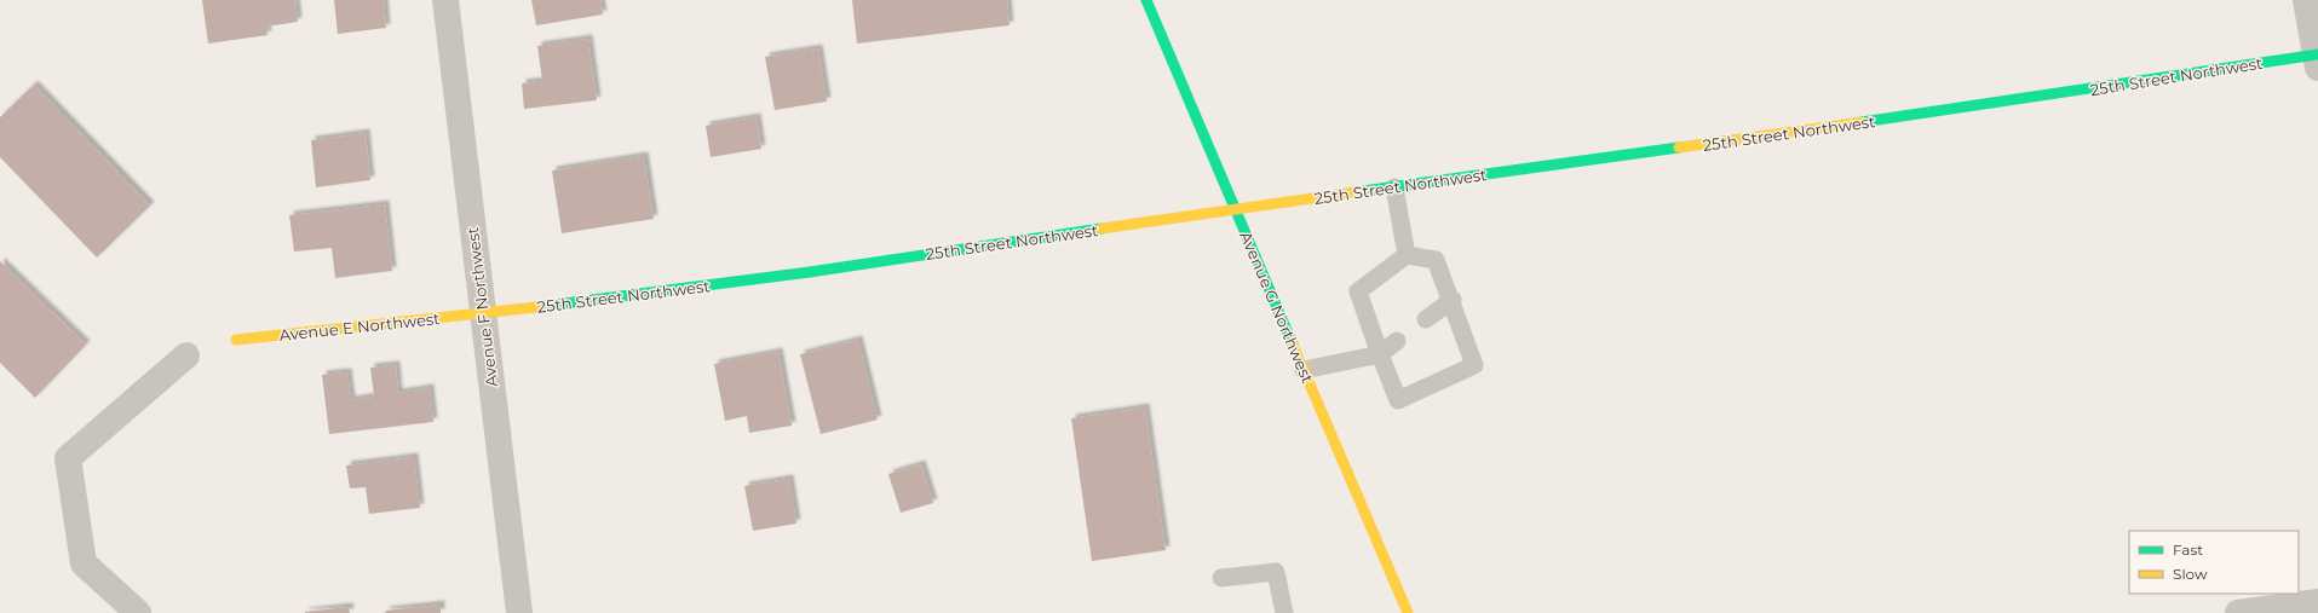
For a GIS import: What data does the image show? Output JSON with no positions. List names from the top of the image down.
{
  "streets": {
    "street": [
      "25th Street Northwest",
      "Avenue F Northwest",
      "Avenue G Northwest",
      "Avenue E Northwest"
    ]
  },
  "crossings": [
    ["25th Street Northwest", "Avenue F Northwest"],
    ["25th Street Northwest", "Avenue G Northwest"],
    ["25th Street Northwest", "Avenue E Northwest"],
    ["Avenue F Northwest", "Avenue E Northwest"]
  ],
  "legend": ["Fast", "Slow"]
}
